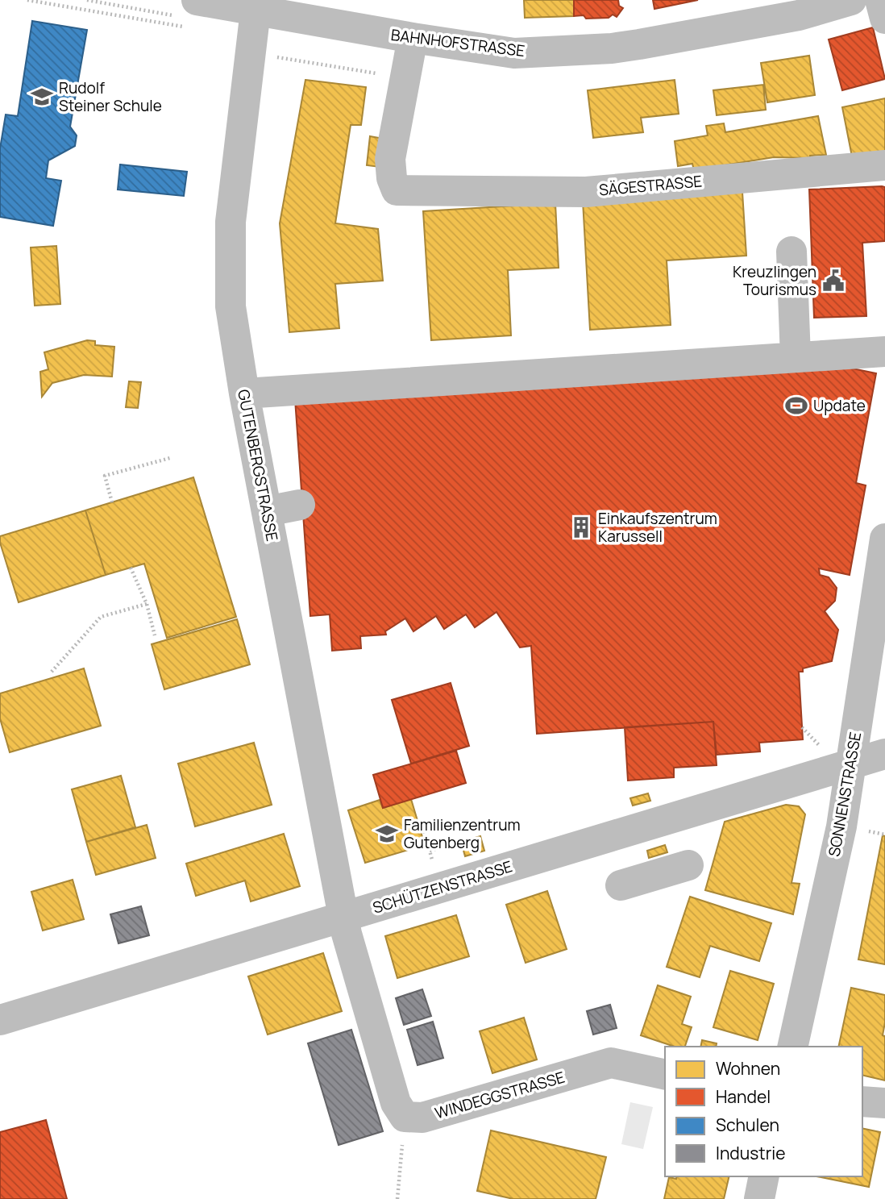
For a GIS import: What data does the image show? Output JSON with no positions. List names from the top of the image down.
{
  "streets": {
    "street": [
      "BAHNHOFSTRASSE",
      "SÄGESTRASSE",
      "GUTENBERGSTRASSE",
      "SONNENSTRASSE",
      "SCHÜTZENSTRASSE",
      "WINDEGGSTRASSE"
    ]
  },
  "crossings": [
    ["BAHNHOFSTRASSE", "SÄGESTRASSE"],
    ["BAHNHOFSTRASSE", "GUTENBERGSTRASSE"],
    ["GUTENBERGSTRASSE", "SCHÜTZENSTRASSE"],
    ["SONNENSTRASSE", "SCHÜTZENSTRASSE"]
  ],
  "places": {
    "school or university": ["Rudolf Steiner Schule", "Familienzentrum Gutenberg"],
    "public building": ["Kreuzlingen Tourismus"],
    "sports": ["Update"],
    "building": ["Einkaufszentrum Karussell"]
  },
  "legend": [
    "Wohnen",
    "Handel",
    "Schulen",
    "Industrie"
  ]
}
